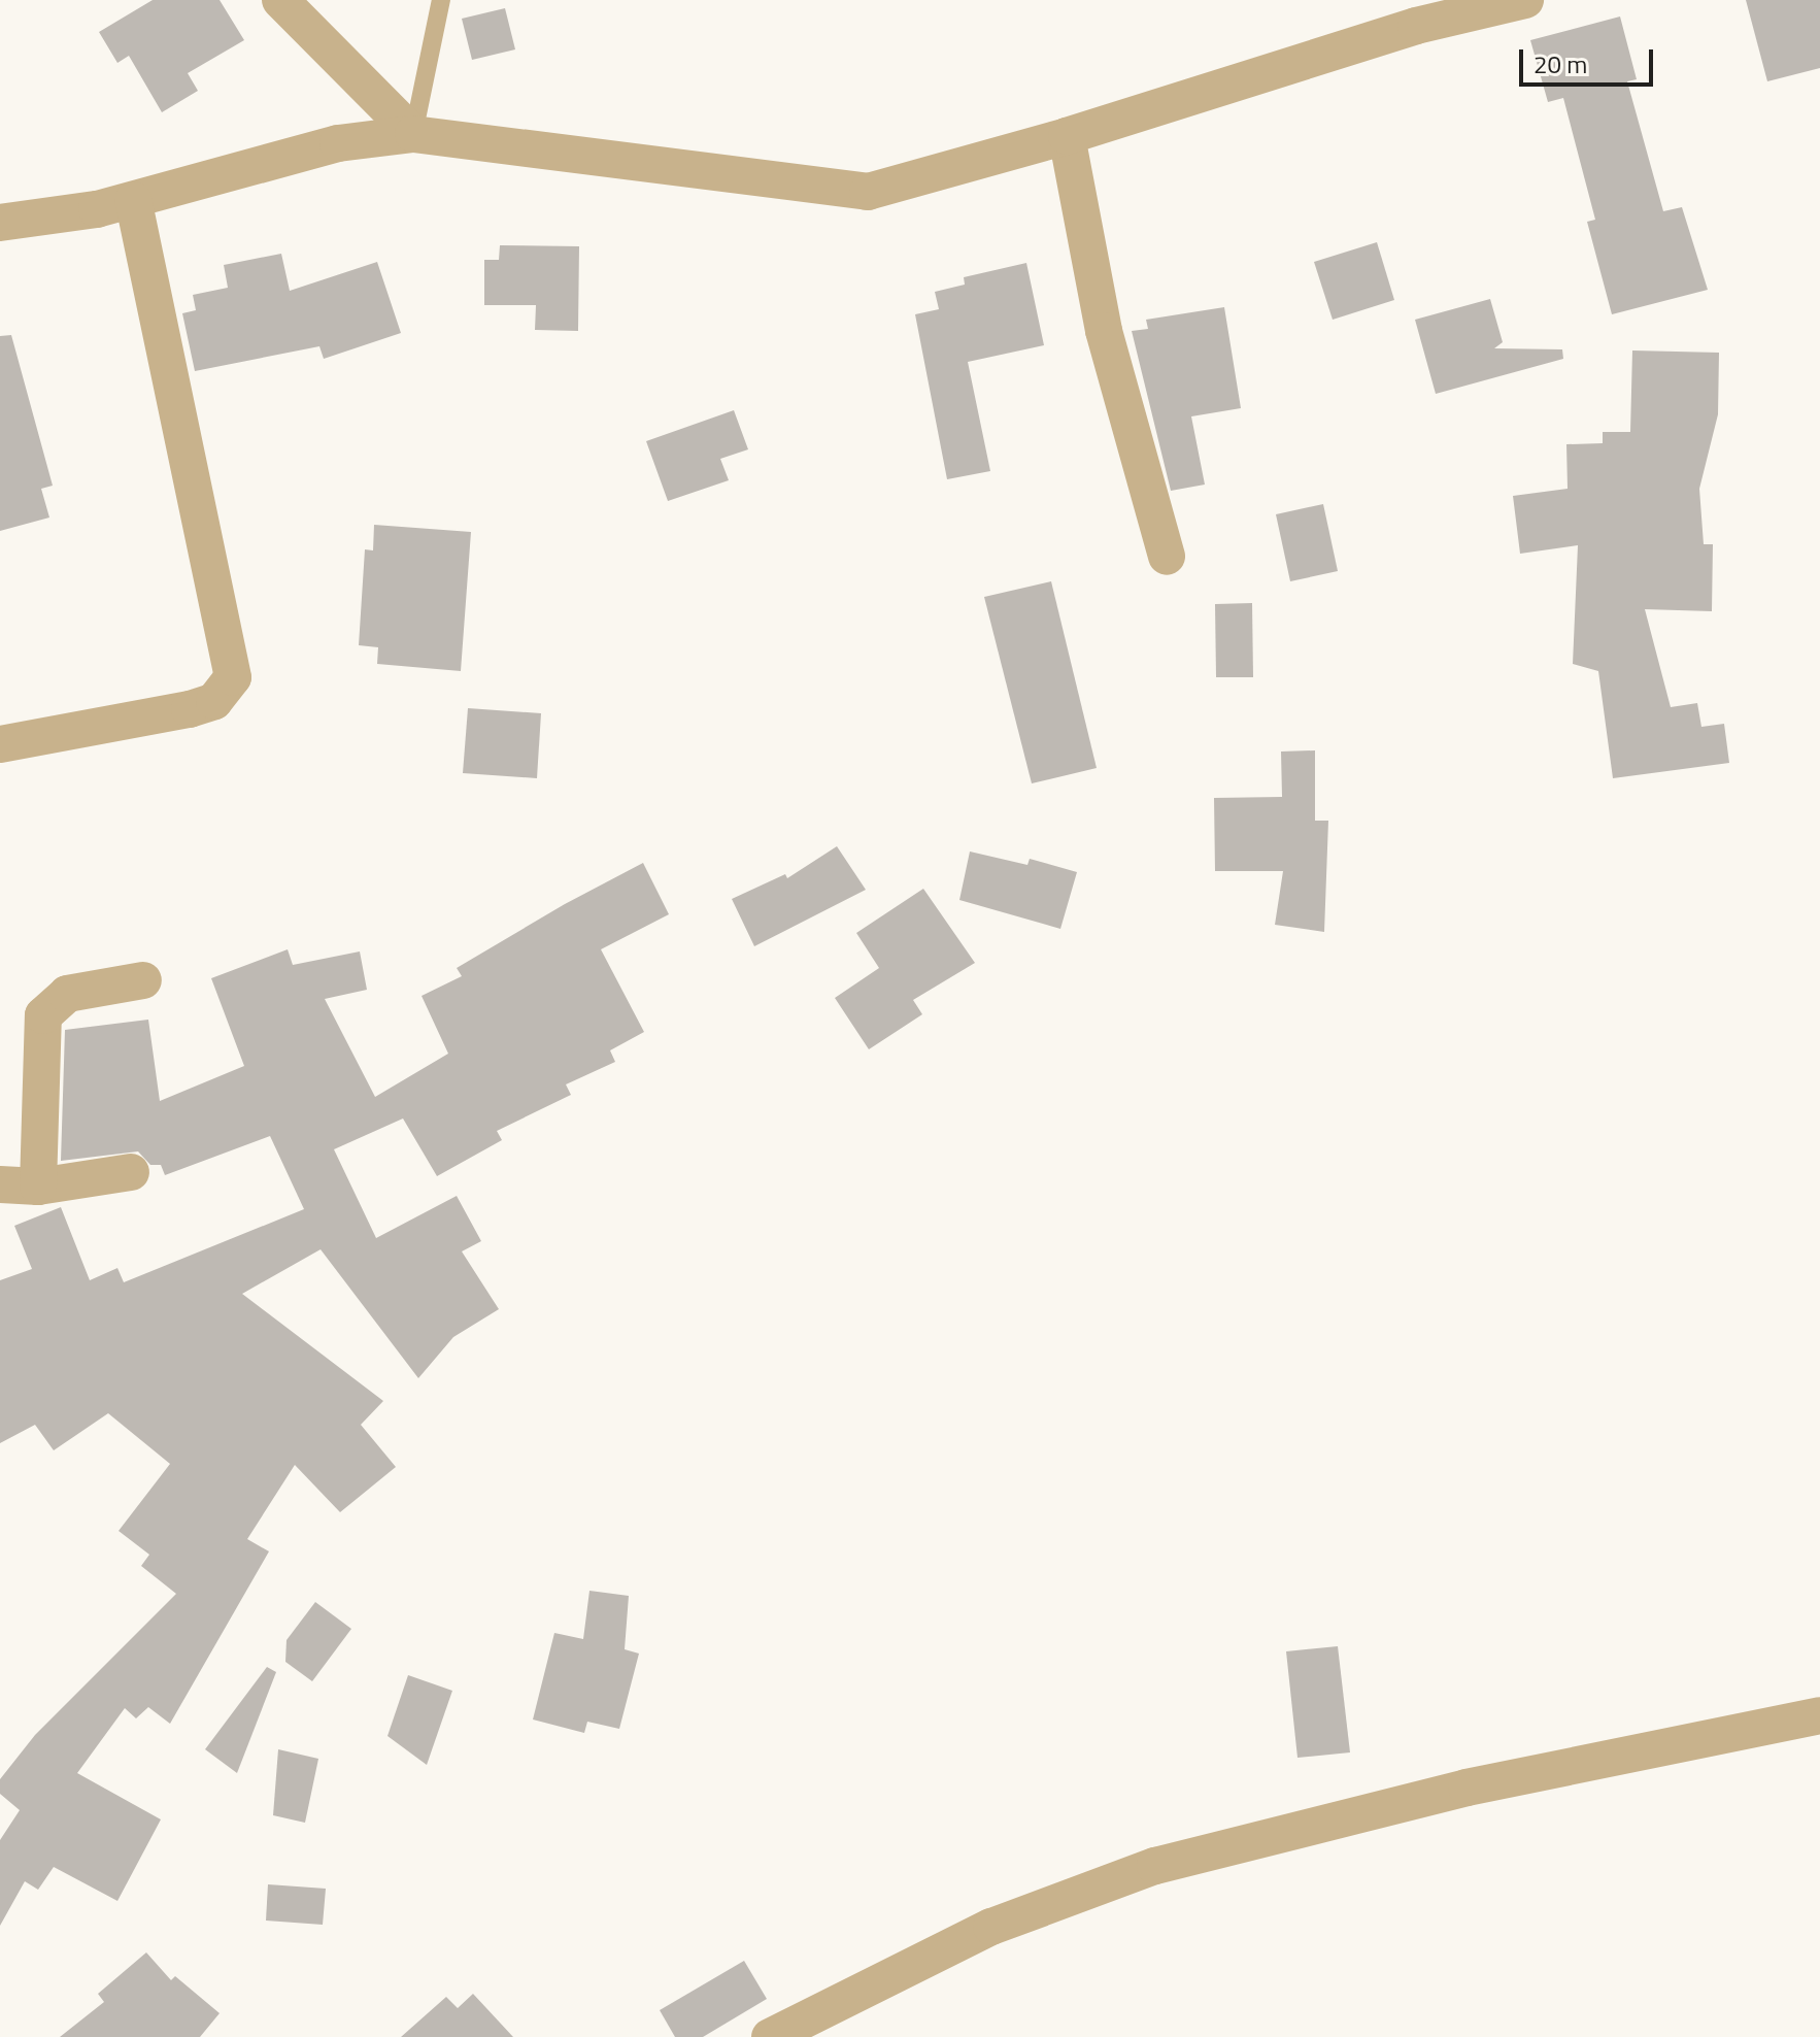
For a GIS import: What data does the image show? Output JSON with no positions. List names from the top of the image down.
{
  "scale_bar": "20 m"
}
